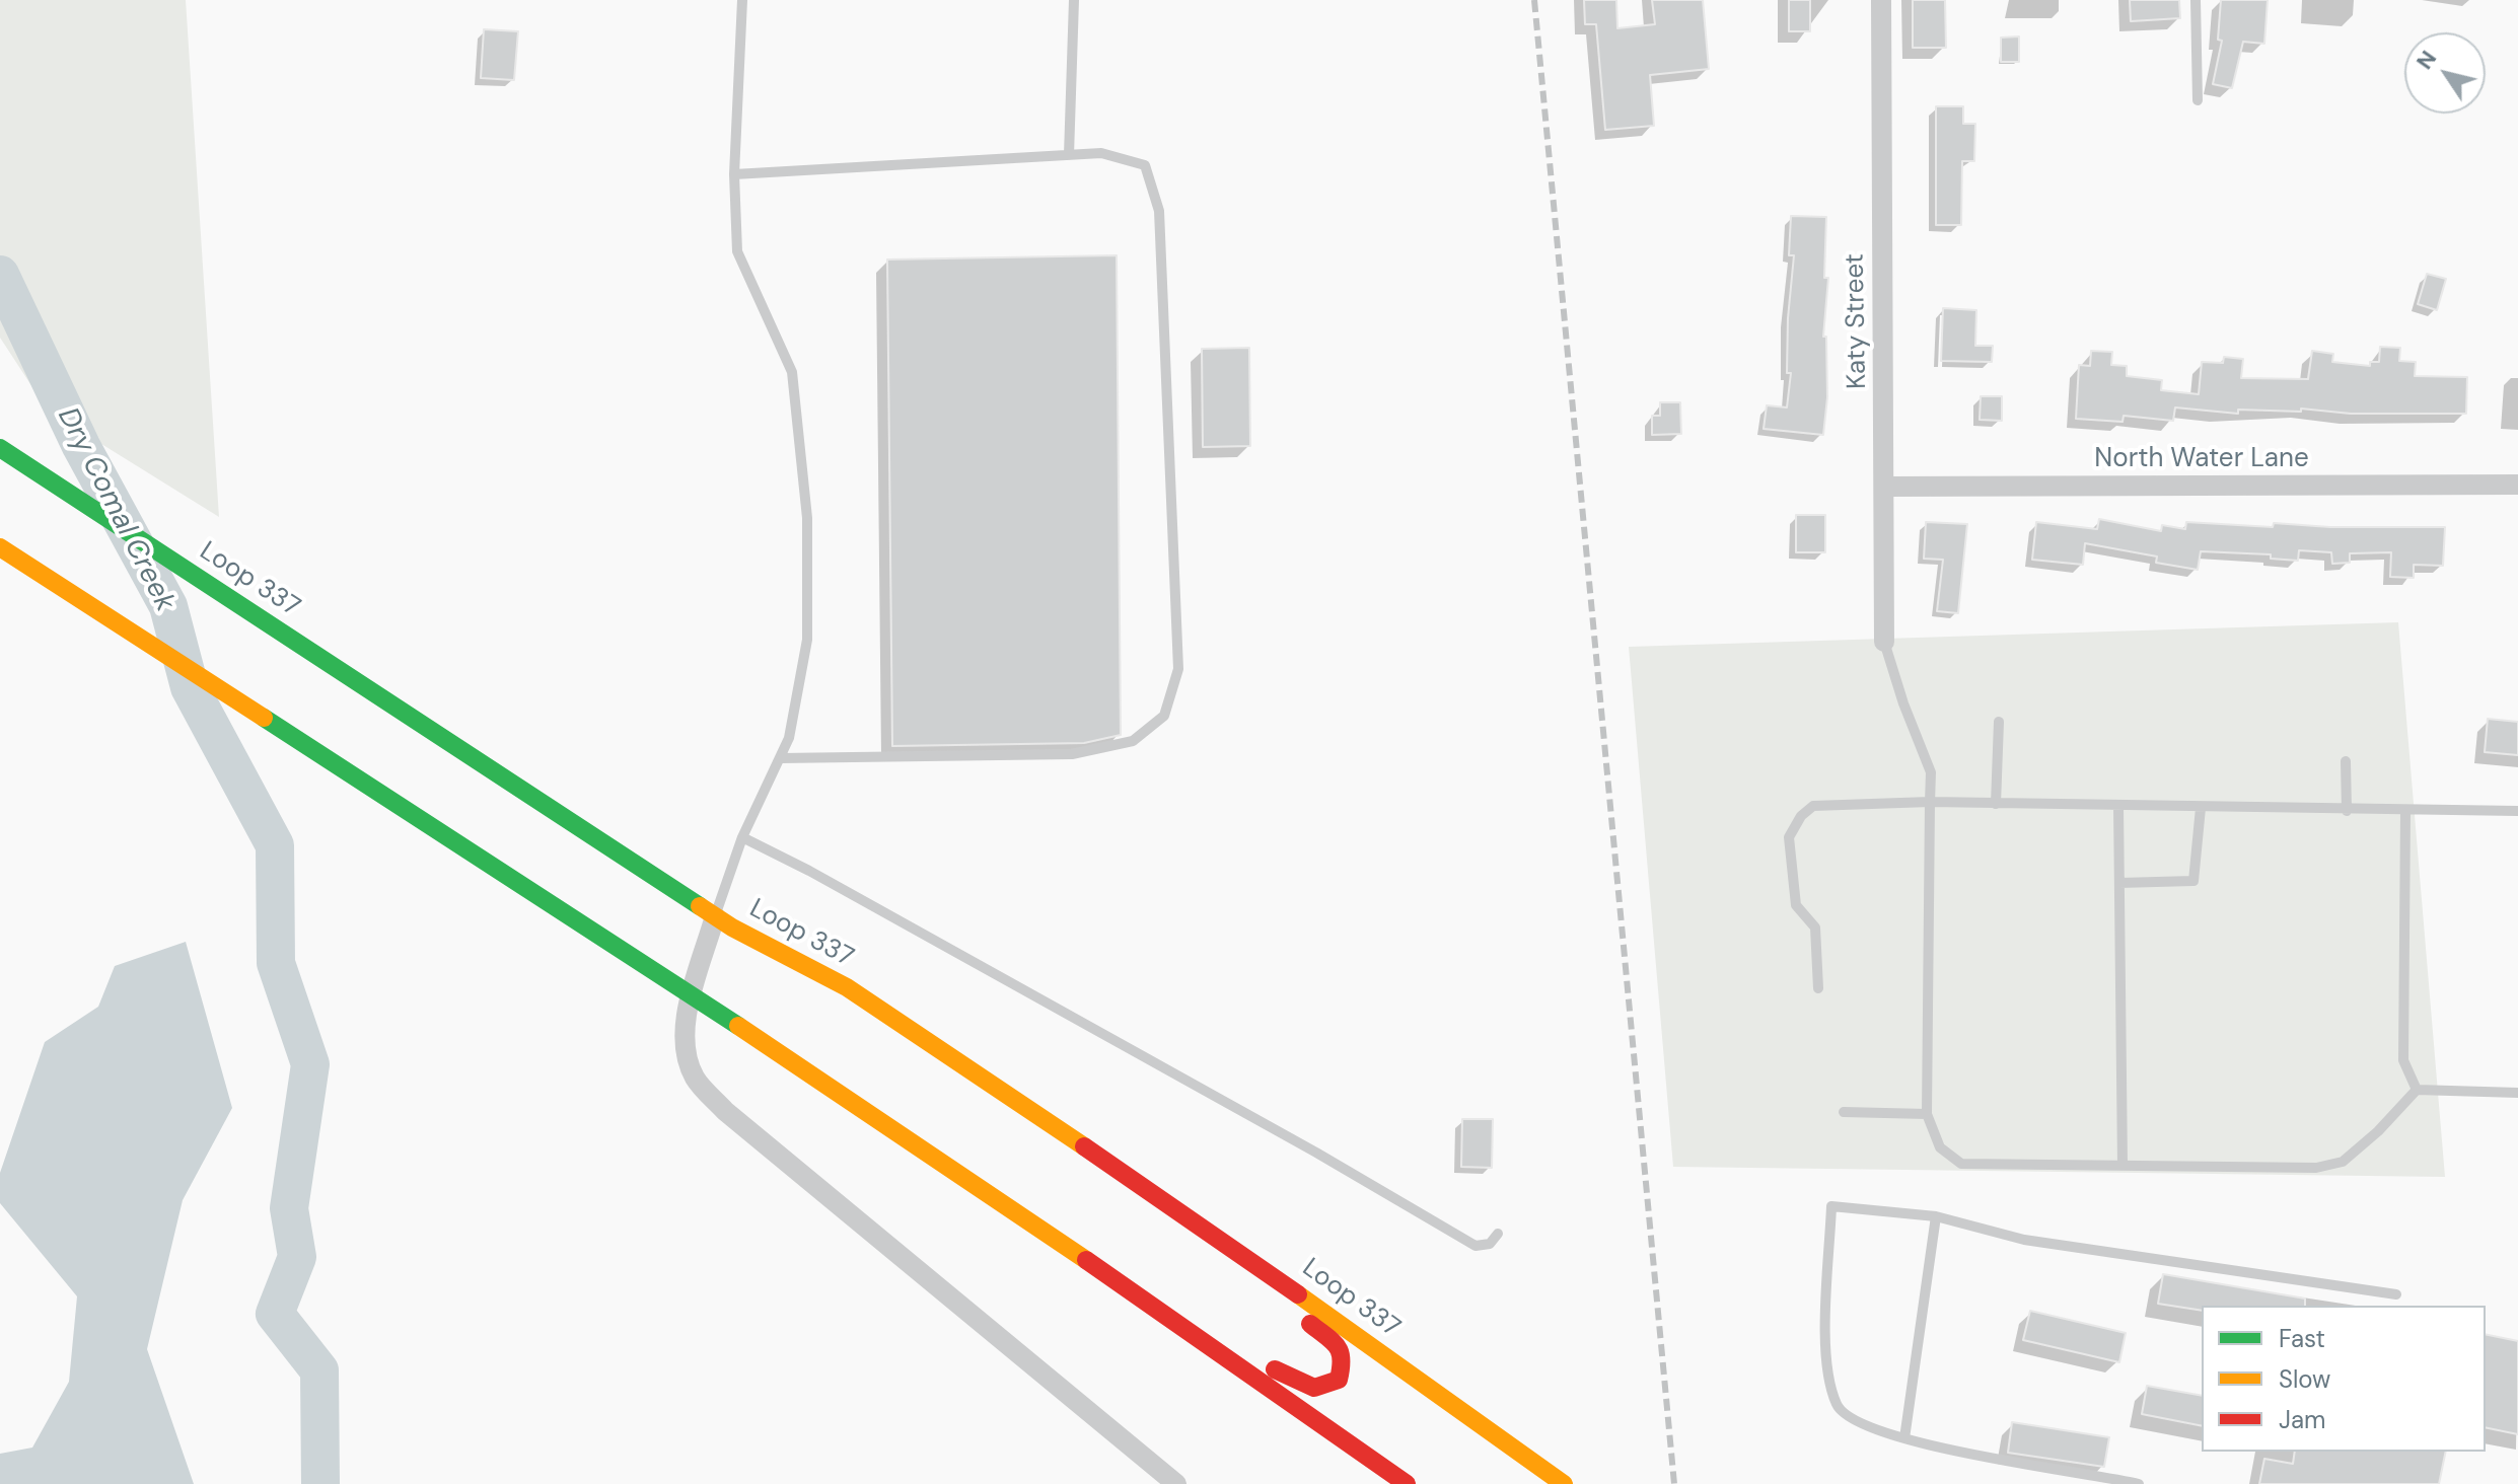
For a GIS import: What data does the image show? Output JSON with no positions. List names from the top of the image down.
{
  "streets": {
    "main road": ["Loop 337"],
    "street": ["Katy Street", "North Water Lane"]
  },
  "crossings": [
    ["Katy Street", "North Water Lane"]
  ],
  "water": ["Dry Comal Creek"],
  "legend": ["Fast", "Slow", "Jam"],
  "north": "top left"
}
